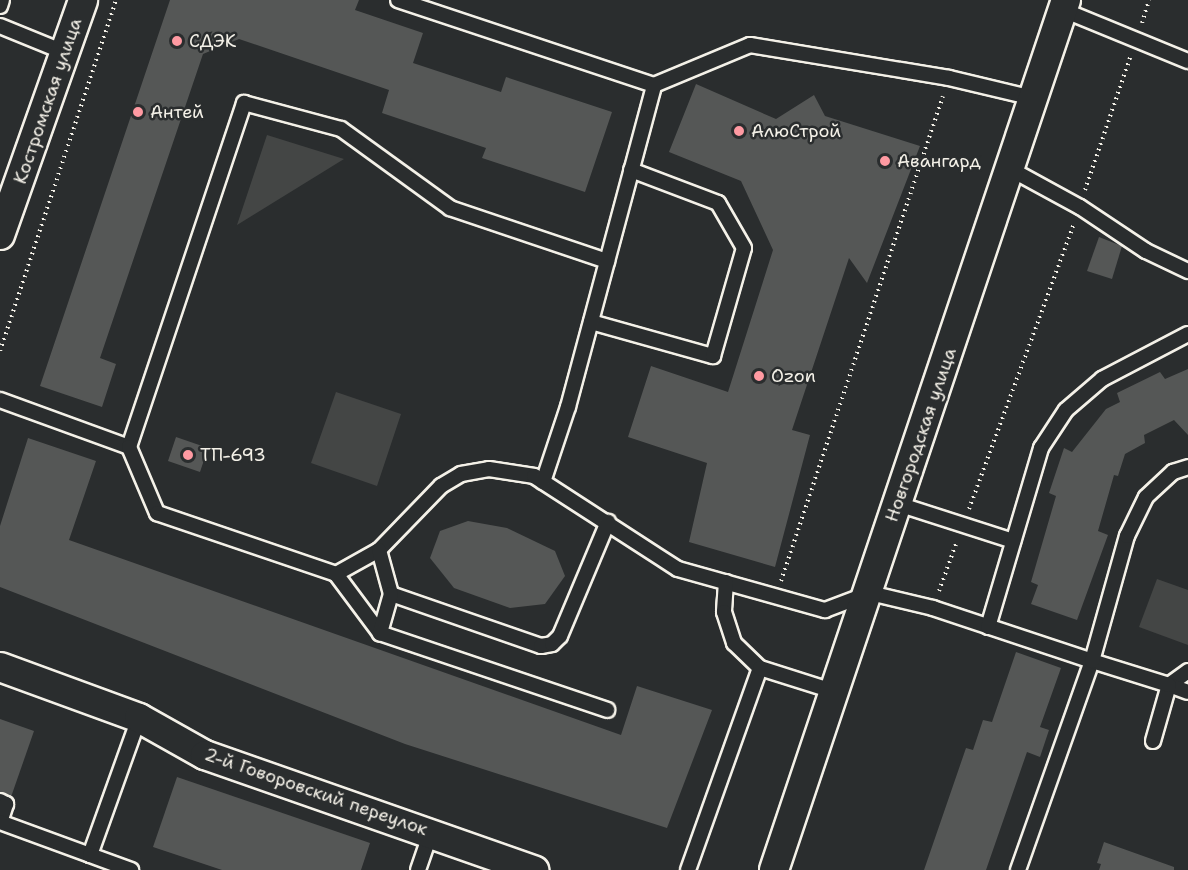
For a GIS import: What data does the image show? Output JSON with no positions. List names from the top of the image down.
{
  "streets": {
    "street": ["Костромская улица", "Новгородская улица", "2-й Говоровский переулок"]
  },
  "places": [
    "СДЭК",
    "Антей",
    "АлюСтрой",
    "Авангард",
    "Ozon",
    "ТП-693"
  ]
}
